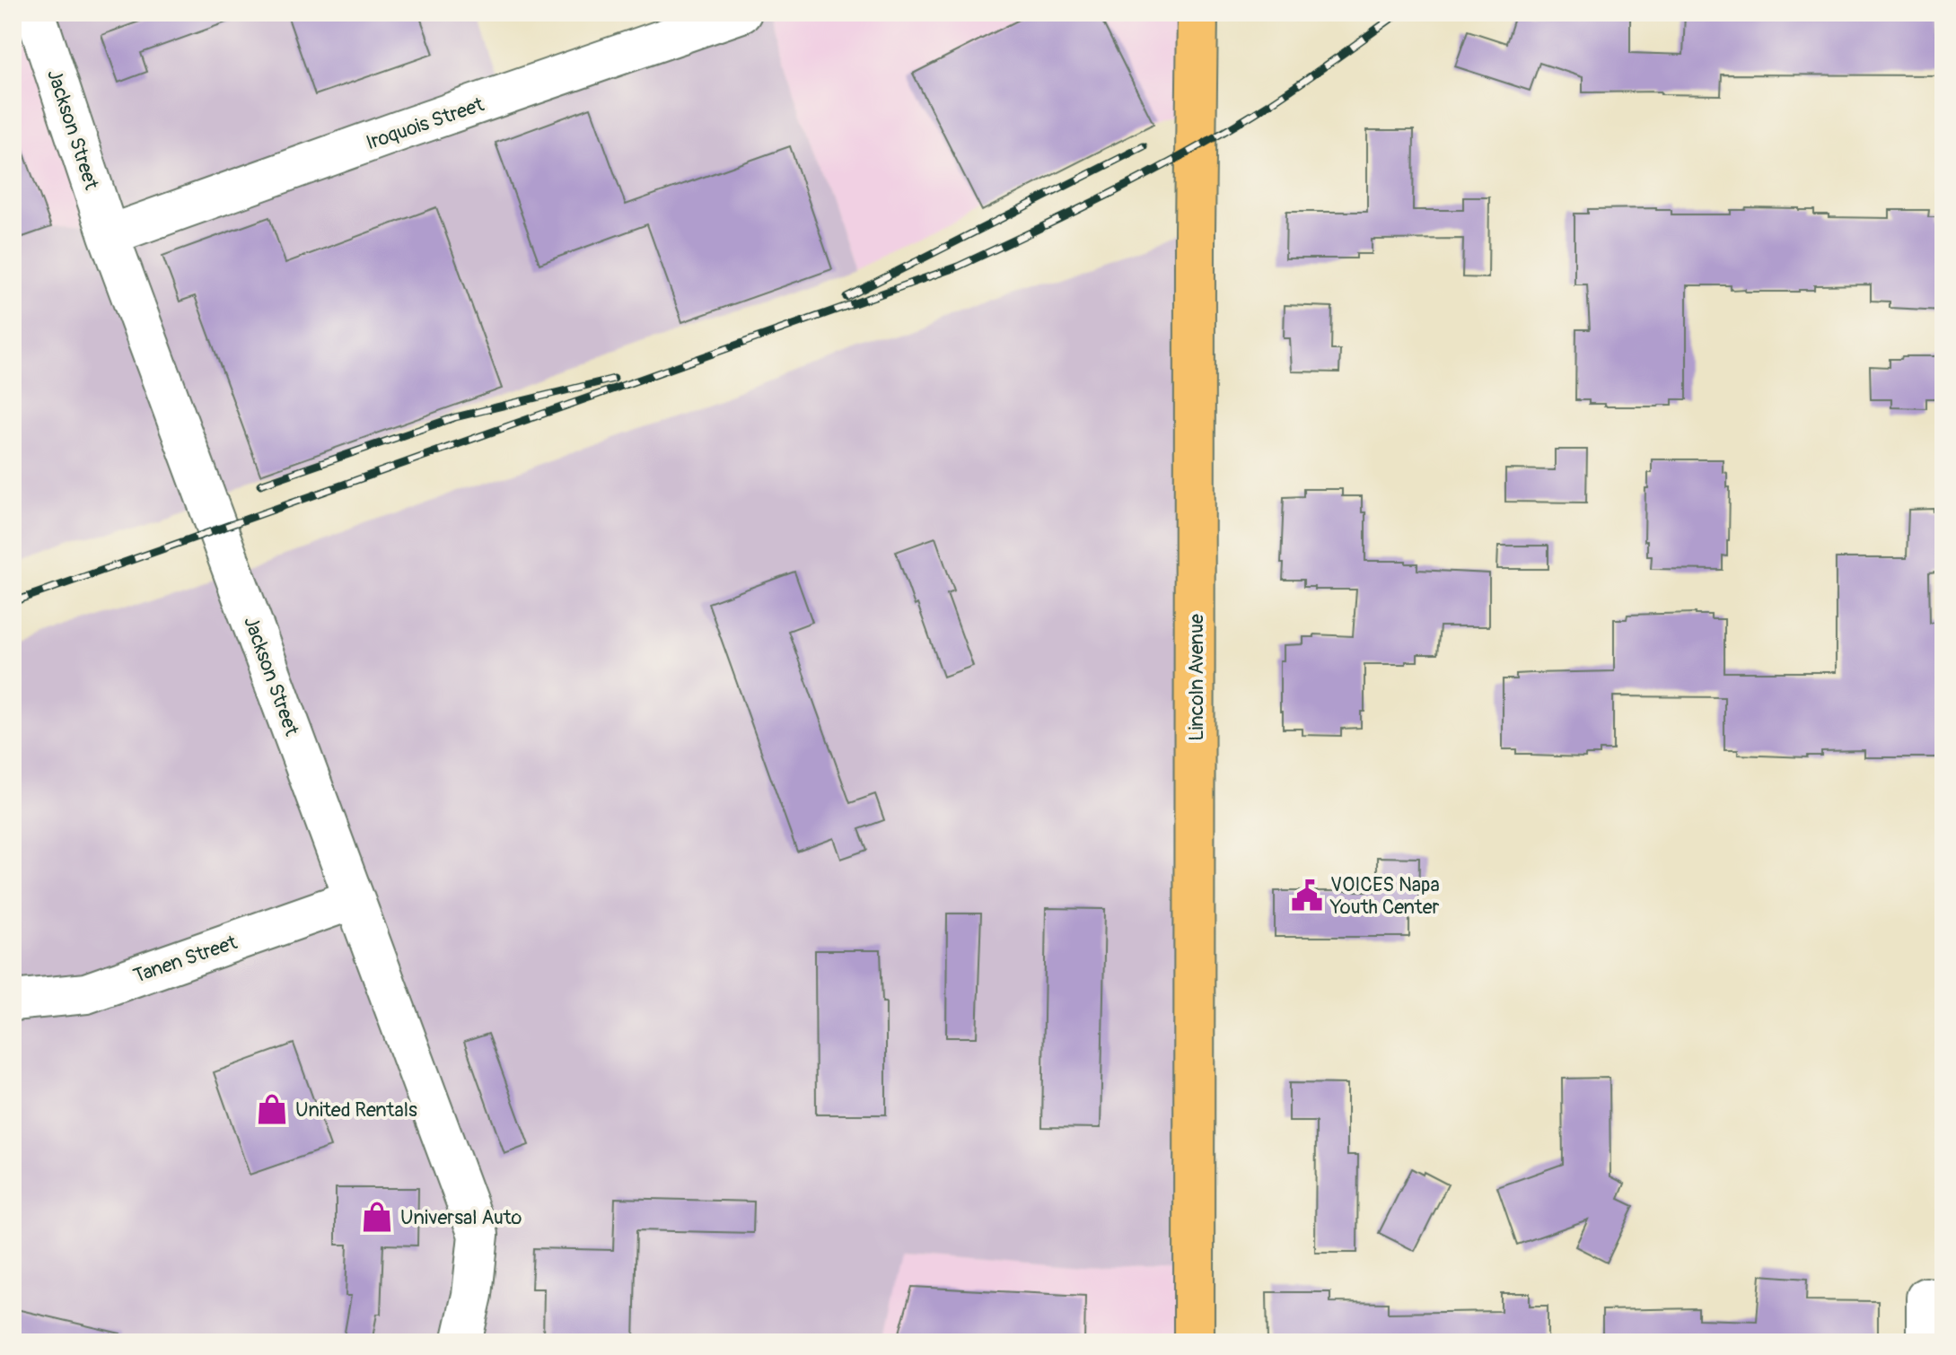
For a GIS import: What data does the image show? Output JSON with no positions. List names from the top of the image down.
{
  "streets": {
    "main road": ["Lincoln Avenue"],
    "street": ["Iroquois Street", "Jackson Street", "Tanen Street"]
  },
  "crossings": [
    ["Iroquois Street", "Jackson Street"],
    ["Jackson Street", "Tanen Street"]
  ],
  "places": {
    "public building": ["VOICES Napa Youth Center"],
    "shop": ["United Rentals", "Universal Auto"]
  }
}
